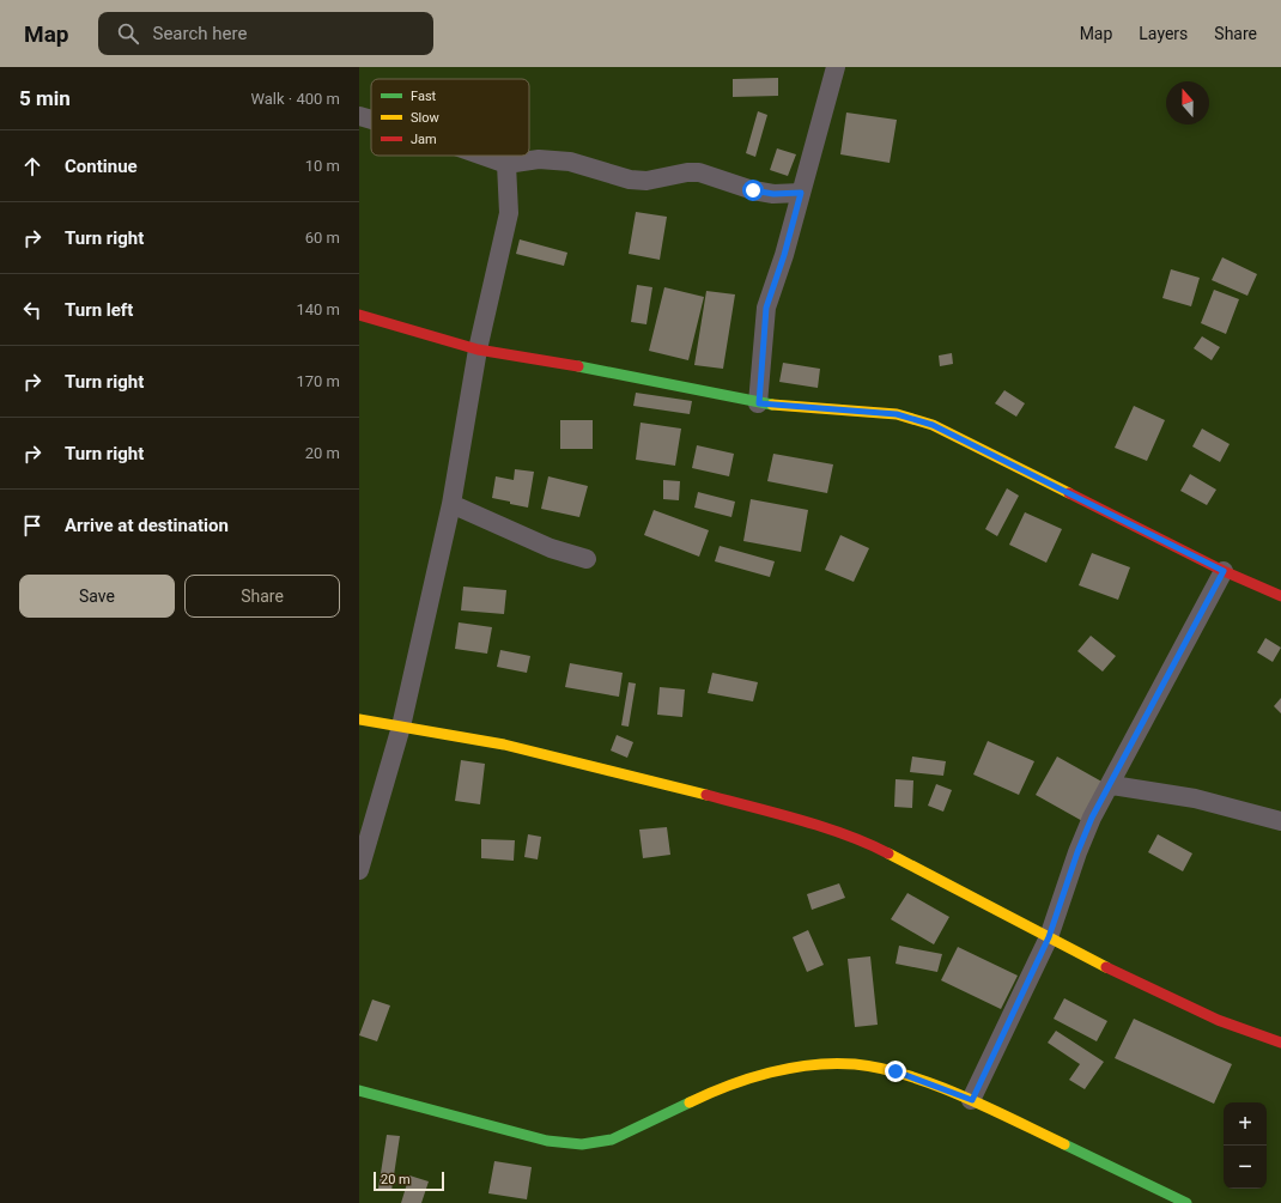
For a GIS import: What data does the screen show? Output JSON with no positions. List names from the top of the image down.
{
  "legend": ["Fast", "Slow", "Jam"],
  "scale_bar": "20 m",
  "north": "top",
  "page": {
    "header": "Map",
    "search": "Search here",
    "nav": ["Map", "Layers", "Share"],
    "heading": ["5 min", "Walk · 400 m"],
    "list": [
      ["Continue", "10 m"],
      ["Turn right", "60 m"],
      ["Turn left", "140 m"],
      ["Turn right", "170 m"],
      ["Turn right", "20 m"],
      "Arrive at destination"
    ],
    "buttons": ["Save", "Share"],
    "map_buttons": ["+", "−"],
    "scale": "20 m"
  }
}
